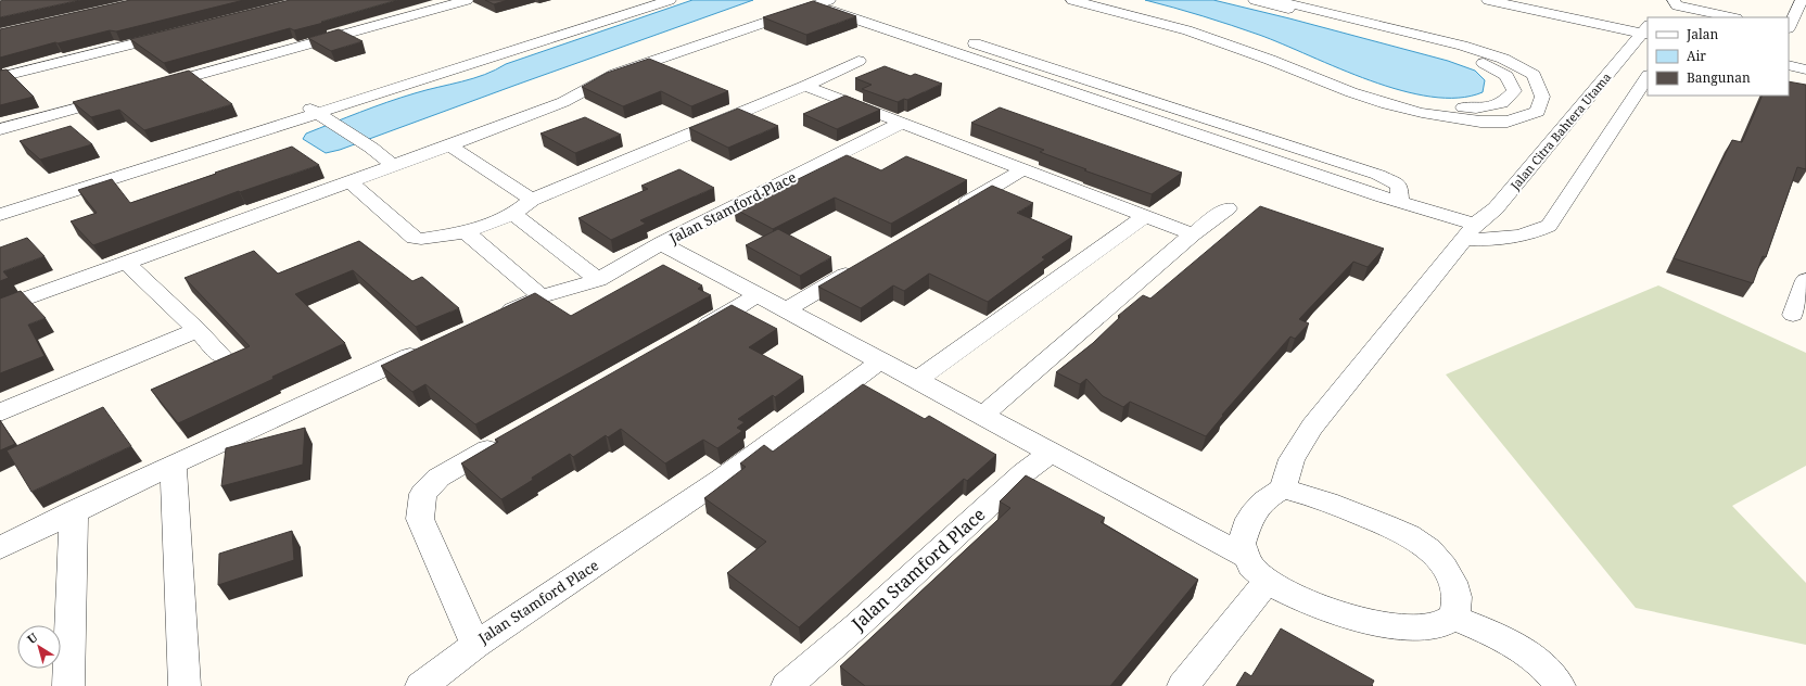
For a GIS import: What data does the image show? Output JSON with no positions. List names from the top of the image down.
{
  "streets": {
    "street": ["Jalan Citra Bahtera Utama", "Jalan Stamford Place"]
  },
  "legend": ["Jalan", "Air", "Bangunan"],
  "north": "top left"
}
